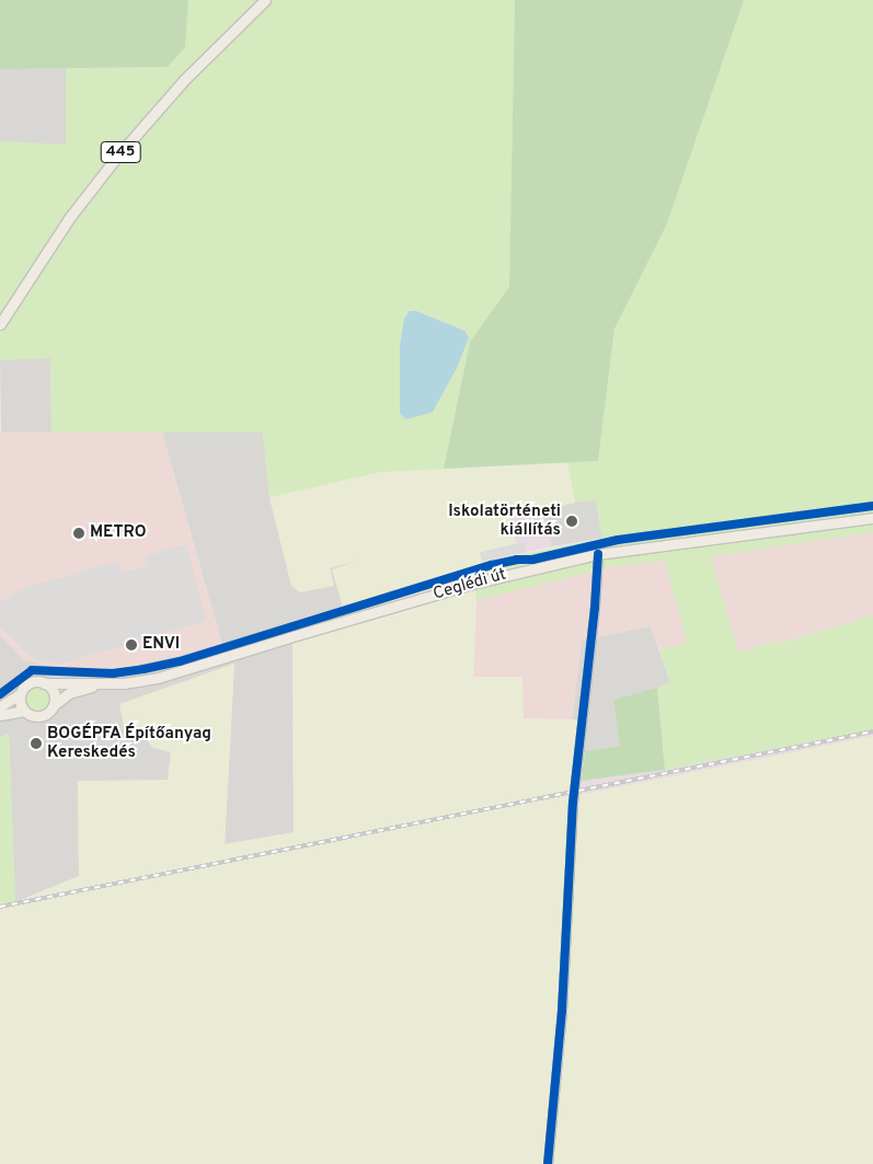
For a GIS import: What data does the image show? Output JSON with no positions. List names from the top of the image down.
{
  "streets": {
    "main road": ["445", "Ceglédi út"]
  },
  "places": [
    "Iskolatörténeti kiállítás",
    "METRO",
    "ENVI",
    "BOGÉPFA Építőanyag Kereskedés"
  ]
}
